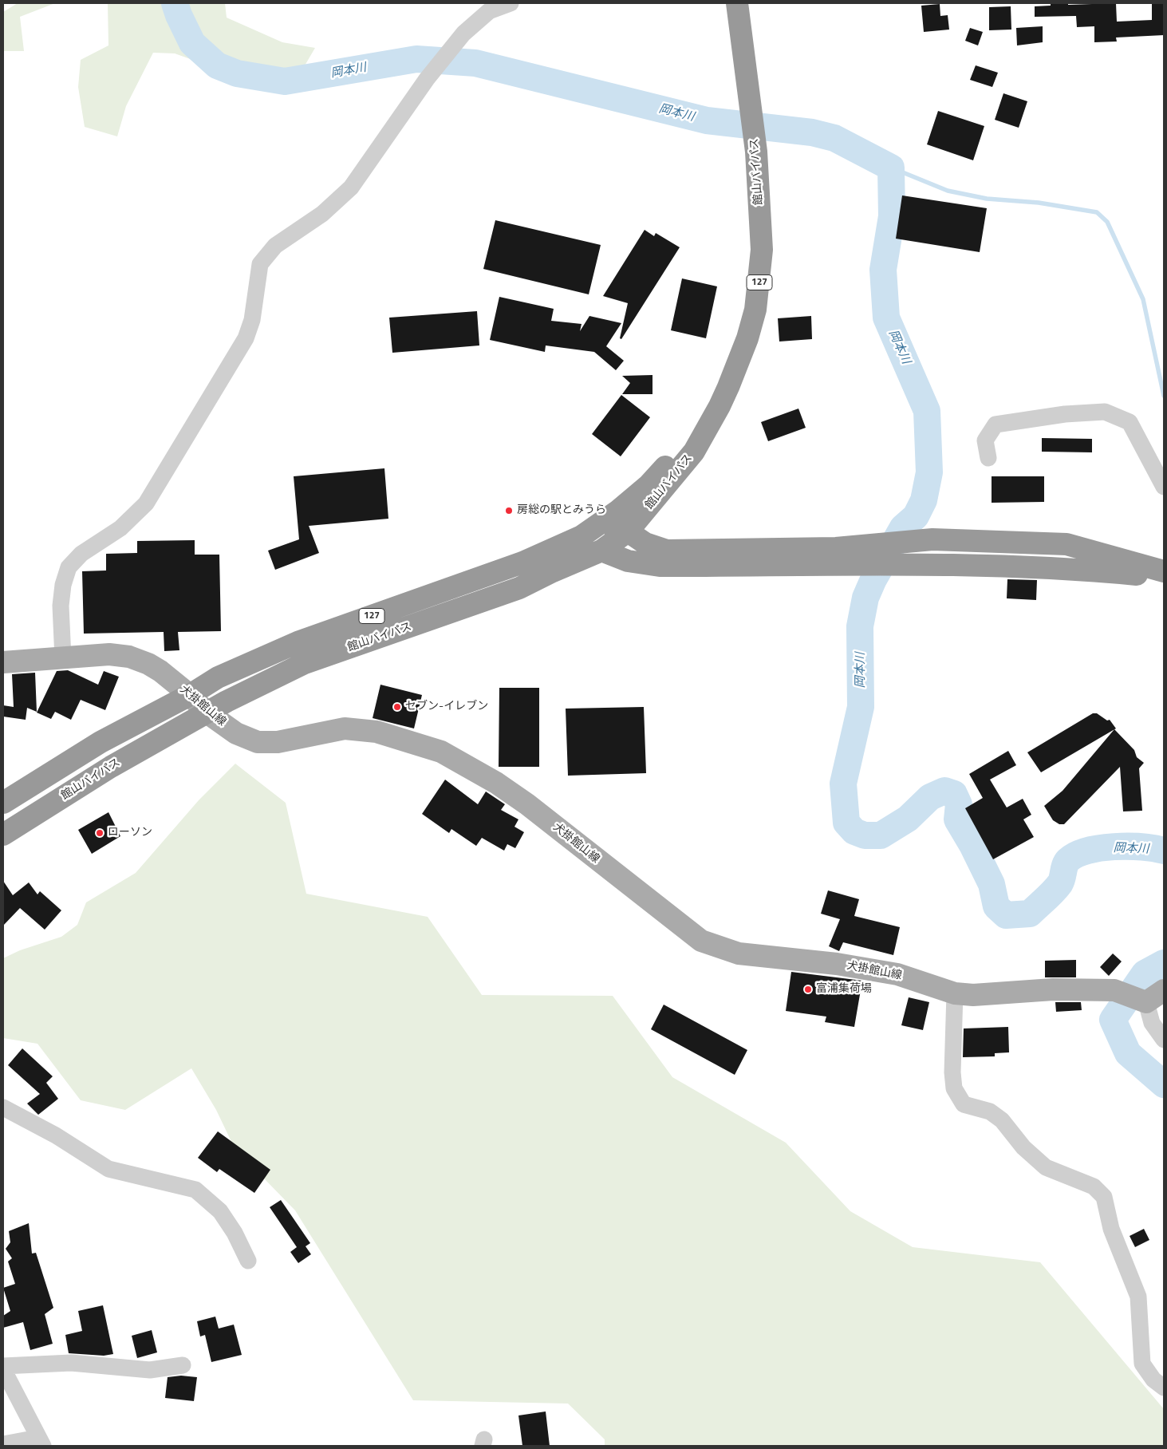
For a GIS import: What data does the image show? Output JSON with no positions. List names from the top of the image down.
{
  "streets": {
    "highway": ["館山バイパス", "127"],
    "main road": ["犬掛館山線"]
  },
  "crossings": [
    ["館山バイパス", "犬掛館山線"]
  ],
  "water": ["岡本川"],
  "places": [
    "房総の駅とみうら",
    "セブン-イレブン",
    "ローソン",
    "富浦集荷場"
  ]
}
